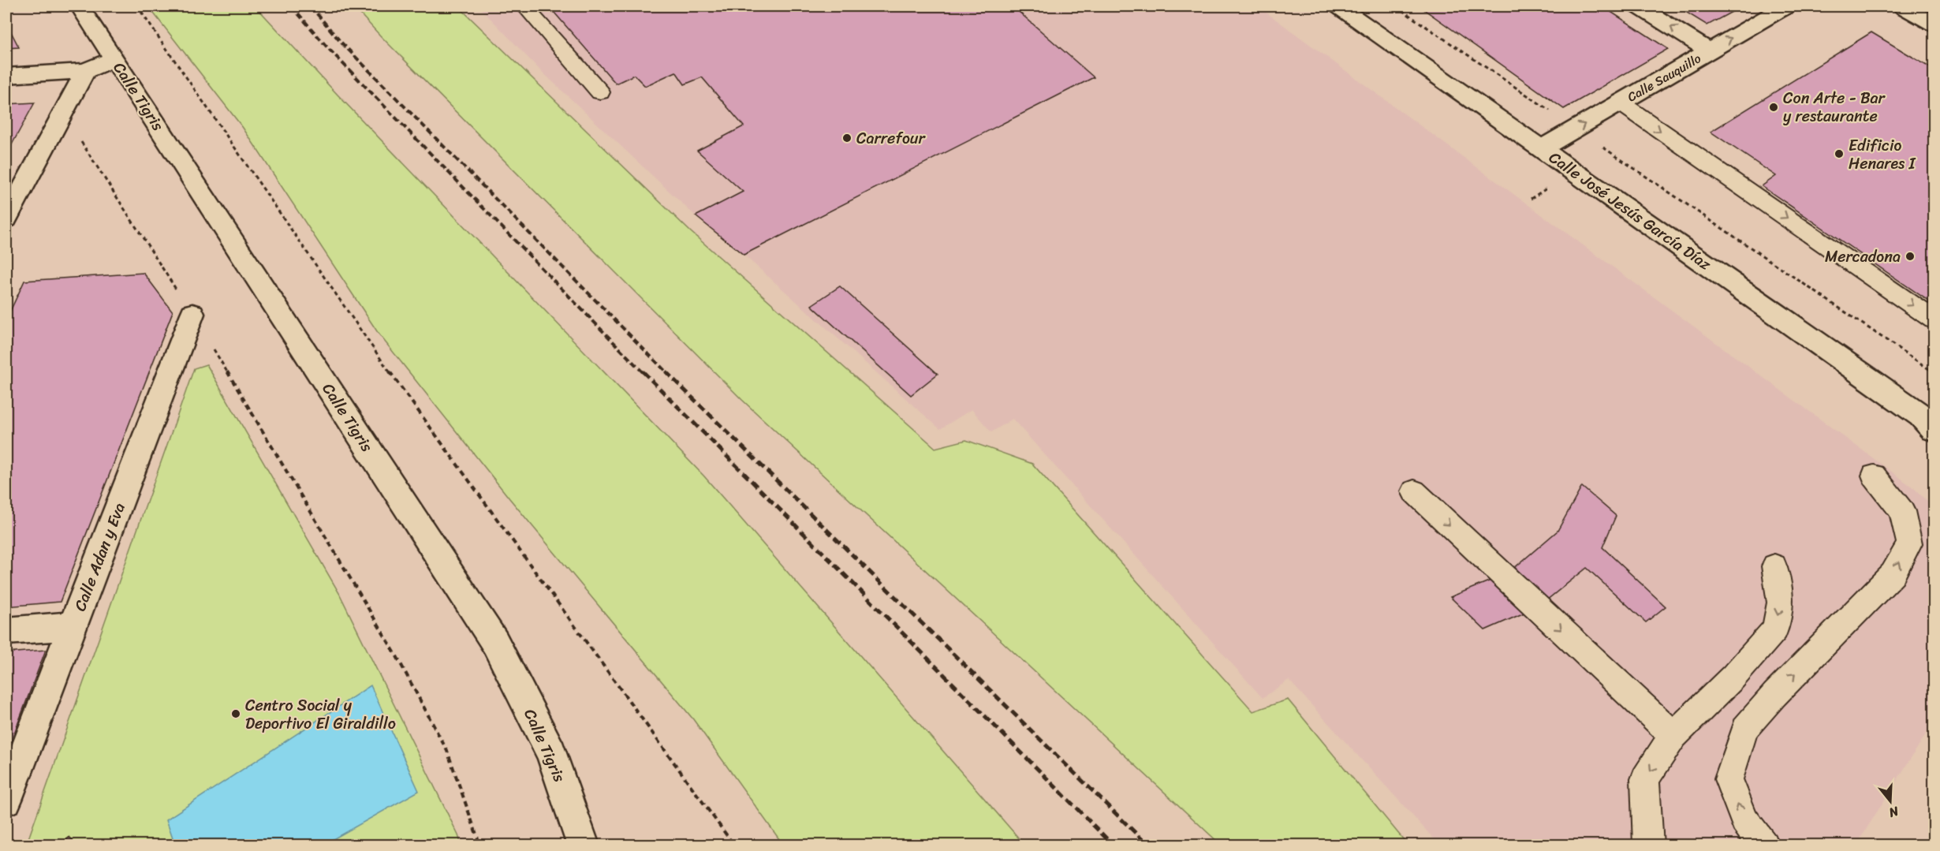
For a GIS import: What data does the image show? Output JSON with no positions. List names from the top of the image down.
{
  "streets": {
    "street": [
      "Calle Sauquillo",
      "Calle Tigris",
      "Calle José Jesús García Díaz",
      "Calle Adan y Eva"
    ]
  },
  "crossings": [
    ["Calle Sauquillo", "Calle José Jesús García Díaz"]
  ],
  "one_way": ["Calle Sauquillo"],
  "places": [
    "Con Arte - Bar y restaurante",
    "Carrefour",
    "Edificio Henares I",
    "Mercadona",
    "Centro Social y Deportivo El Giraldillo"
  ],
  "north": "bottom"
}
